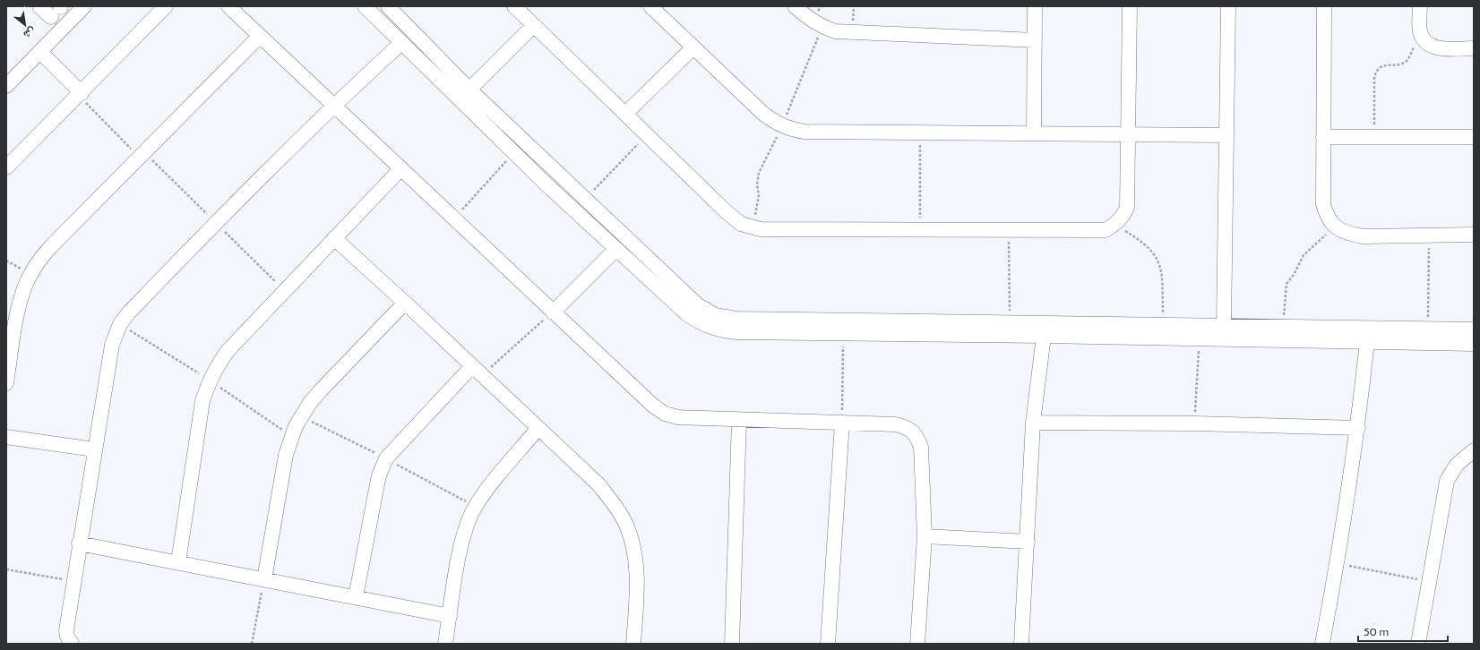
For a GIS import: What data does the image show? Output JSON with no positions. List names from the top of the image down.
{
  "scale_bar": "50 m",
  "north": "bottom right"
}
